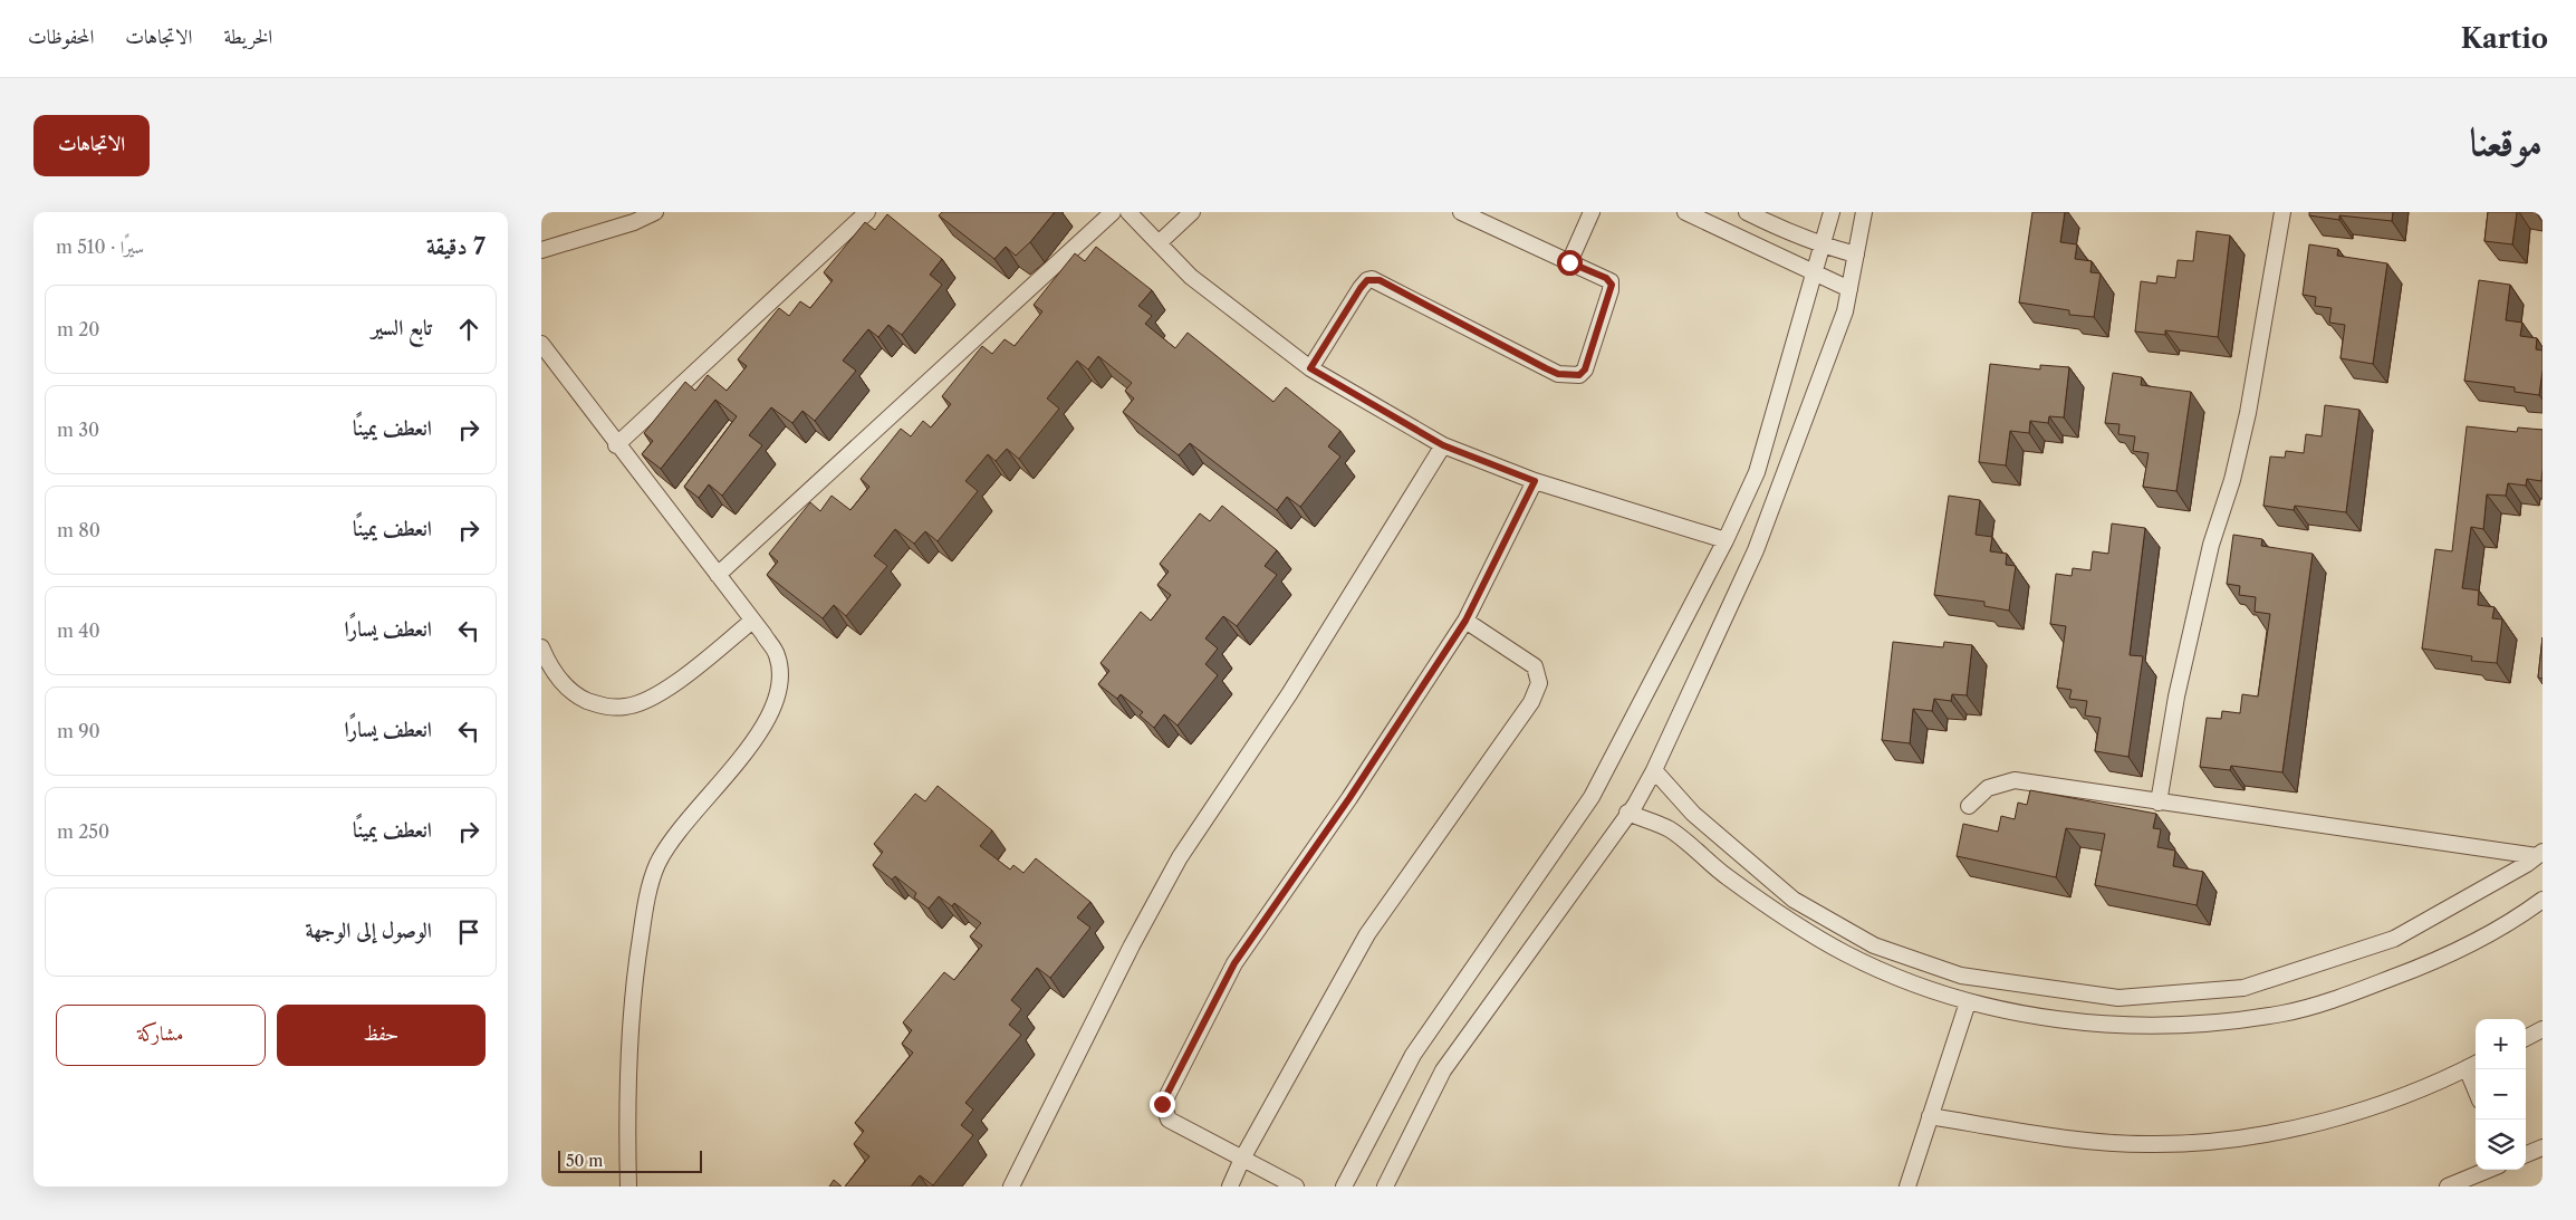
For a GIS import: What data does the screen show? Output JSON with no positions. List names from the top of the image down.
{
  "scale_bar": "50 m",
  "page": {
    "header": "Kartio",
    "nav": ["الخريطة", "الاتجاهات", "المحفوظات"],
    "title": "موقعنا",
    "buttons": [
      "الاتجاهات",
      ["حفظ", "مشاركة"]
    ],
    "heading": ["7 دقيقة", "سيرًا · 510 m"],
    "list": [
      ["تابع السير", "20 m"],
      ["انعطف يمينًا", "30 m"],
      ["انعطف يمينًا", "80 m"],
      ["انعطف يسارًا", "40 m"],
      ["انعطف يسارًا", "90 m"],
      ["انعطف يمينًا", "250 m"],
      "الوصول إلى الوجهة"
    ],
    "map_buttons": ["+", "−"],
    "scale": "50 m"
  }
}
